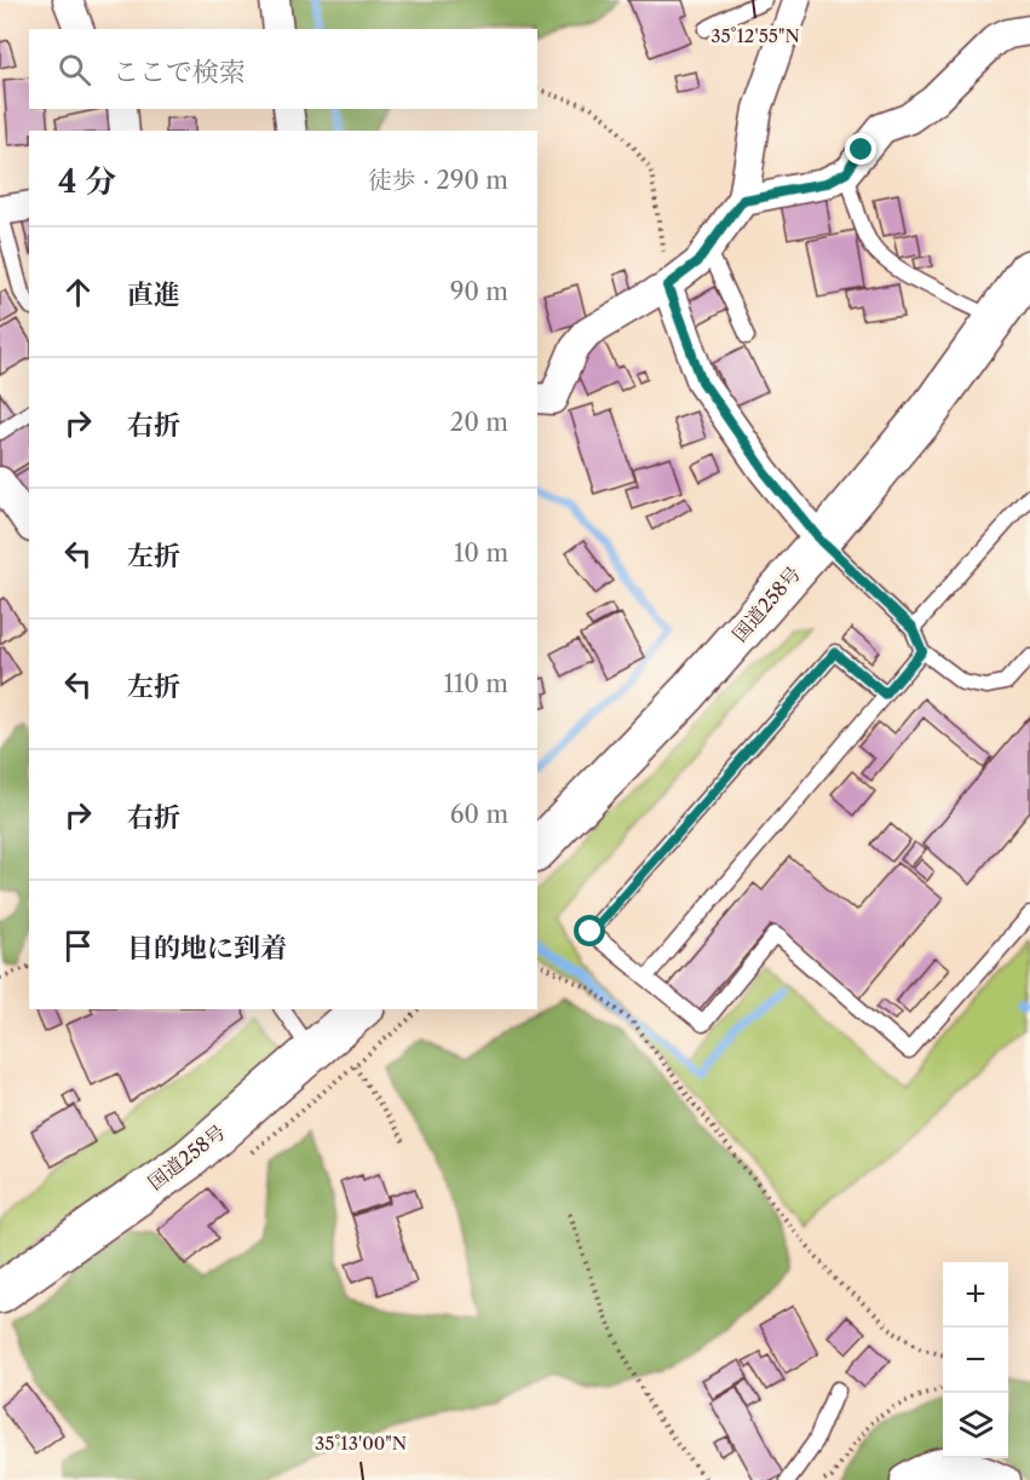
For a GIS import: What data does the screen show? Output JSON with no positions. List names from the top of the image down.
{
  "streets": {
    "highway": ["国道258号"]
  },
  "page": {
    "search": "ここで検索",
    "heading": ["4 分", "徒歩 · 290 m"],
    "list": [
      ["直進", "90 m"],
      ["右折", "20 m"],
      ["左折", "10 m"],
      ["左折", "110 m"],
      ["右折", "60 m"],
      "目的地に到着"
    ],
    "map_buttons": ["+", "−"]
  },
  "coordinates": ["35°12'55\"N", "35°13'00\"N"]
}
